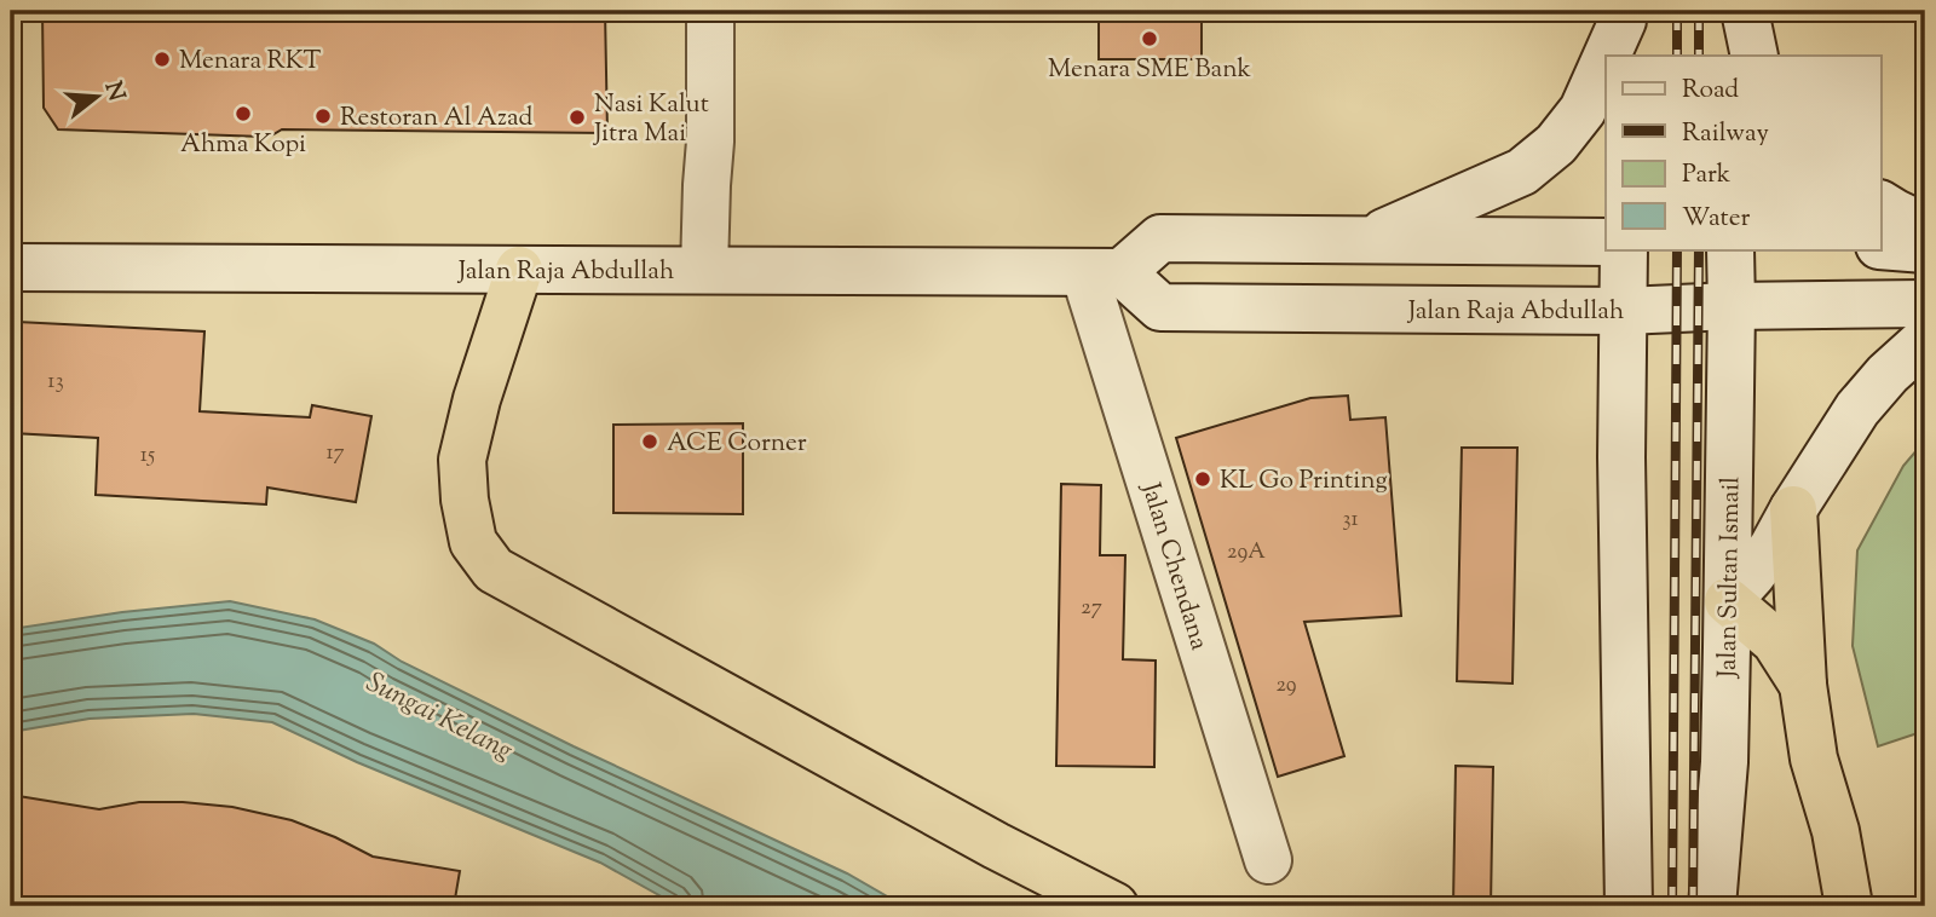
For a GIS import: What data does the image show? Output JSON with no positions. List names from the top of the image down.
{
  "streets": {
    "street": ["Jalan Raja Abdullah", "Jalan Chendana", "Jalan Sultan Ismail"]
  },
  "crossings": [
    ["Jalan Raja Abdullah", "Jalan Chendana"],
    ["Jalan Raja Abdullah", "Jalan Sultan Ismail"]
  ],
  "water": ["Sungai Kelang"],
  "places": [
    "Menara SME Bank",
    "Menara RKT",
    "Ahma Kopi",
    "Restoran Al Azad",
    "Nasi Kalut Jitra Mai",
    "ACE Corner",
    "KL Go Printing"
  ],
  "house_numbers": [
    "13",
    "17",
    "15",
    "31",
    "29A",
    "27",
    "29"
  ],
  "legend": [
    "Road",
    "Railway",
    "Park",
    "Water"
  ],
  "north": "right"
}
